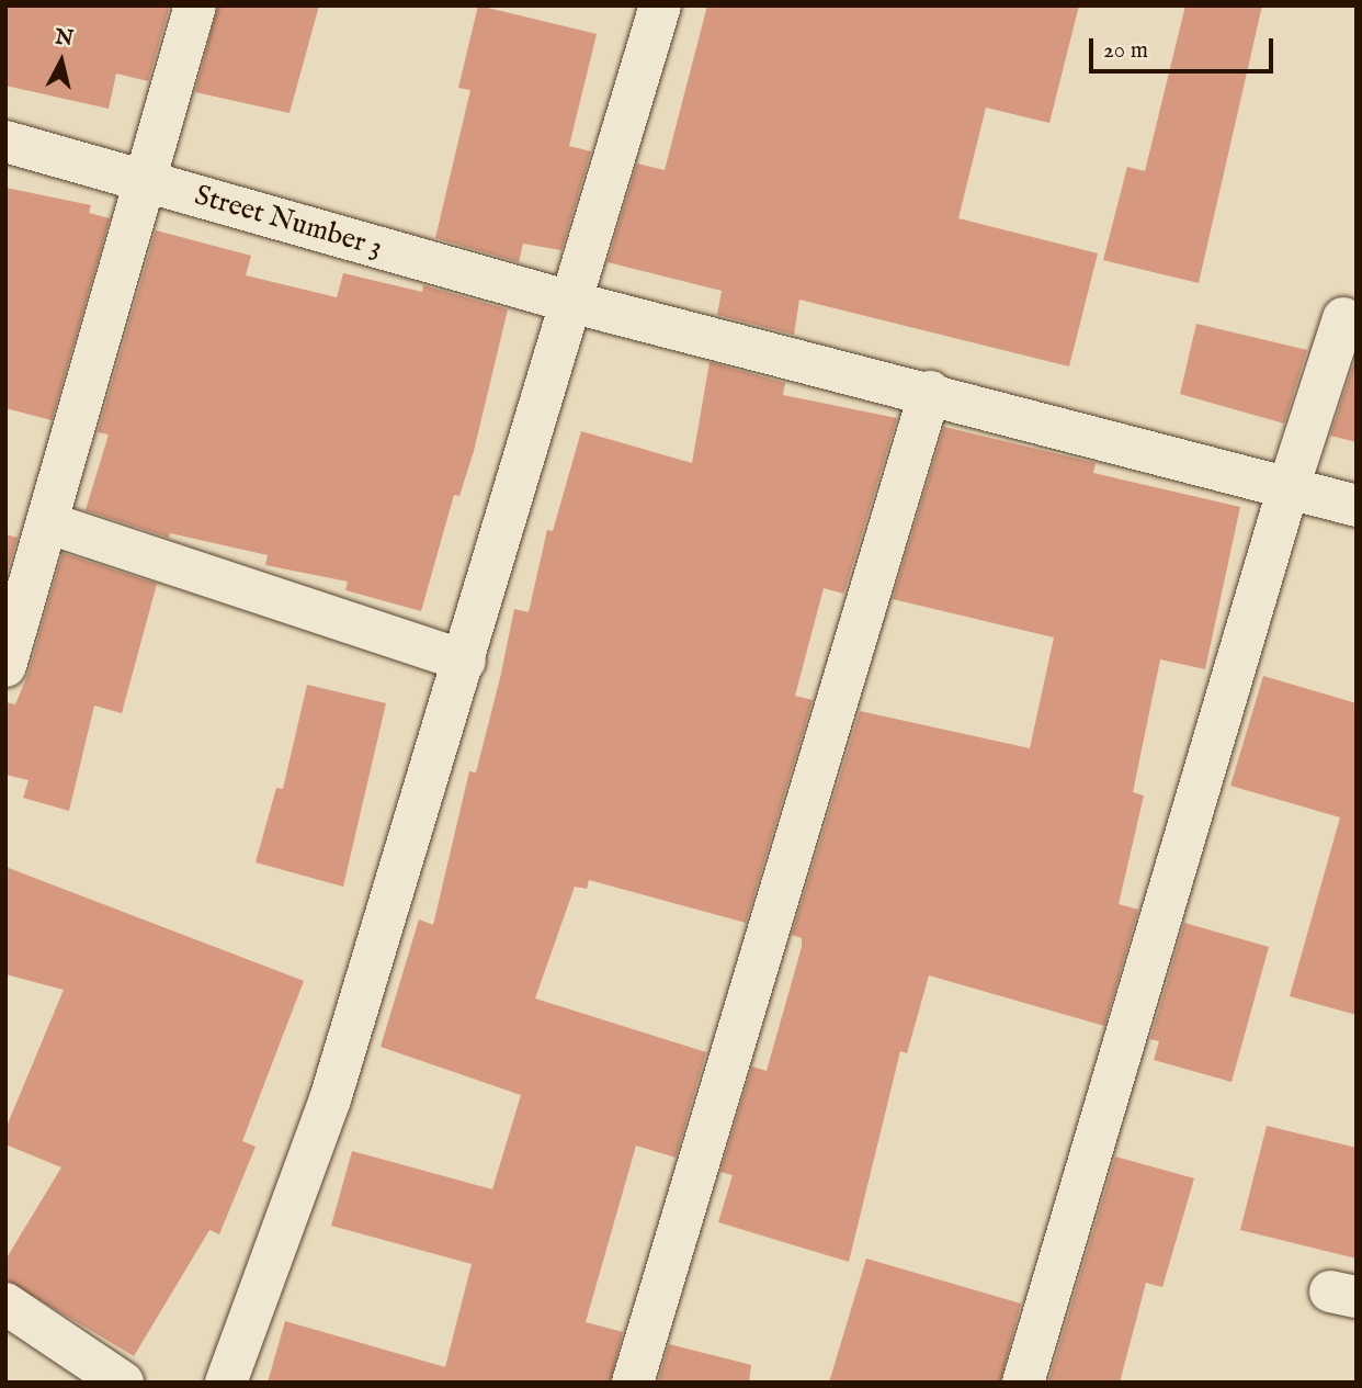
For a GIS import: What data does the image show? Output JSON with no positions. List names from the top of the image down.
{
  "streets": {
    "street": ["Street Number 3"]
  },
  "scale_bar": "20 m",
  "north": "top"
}
